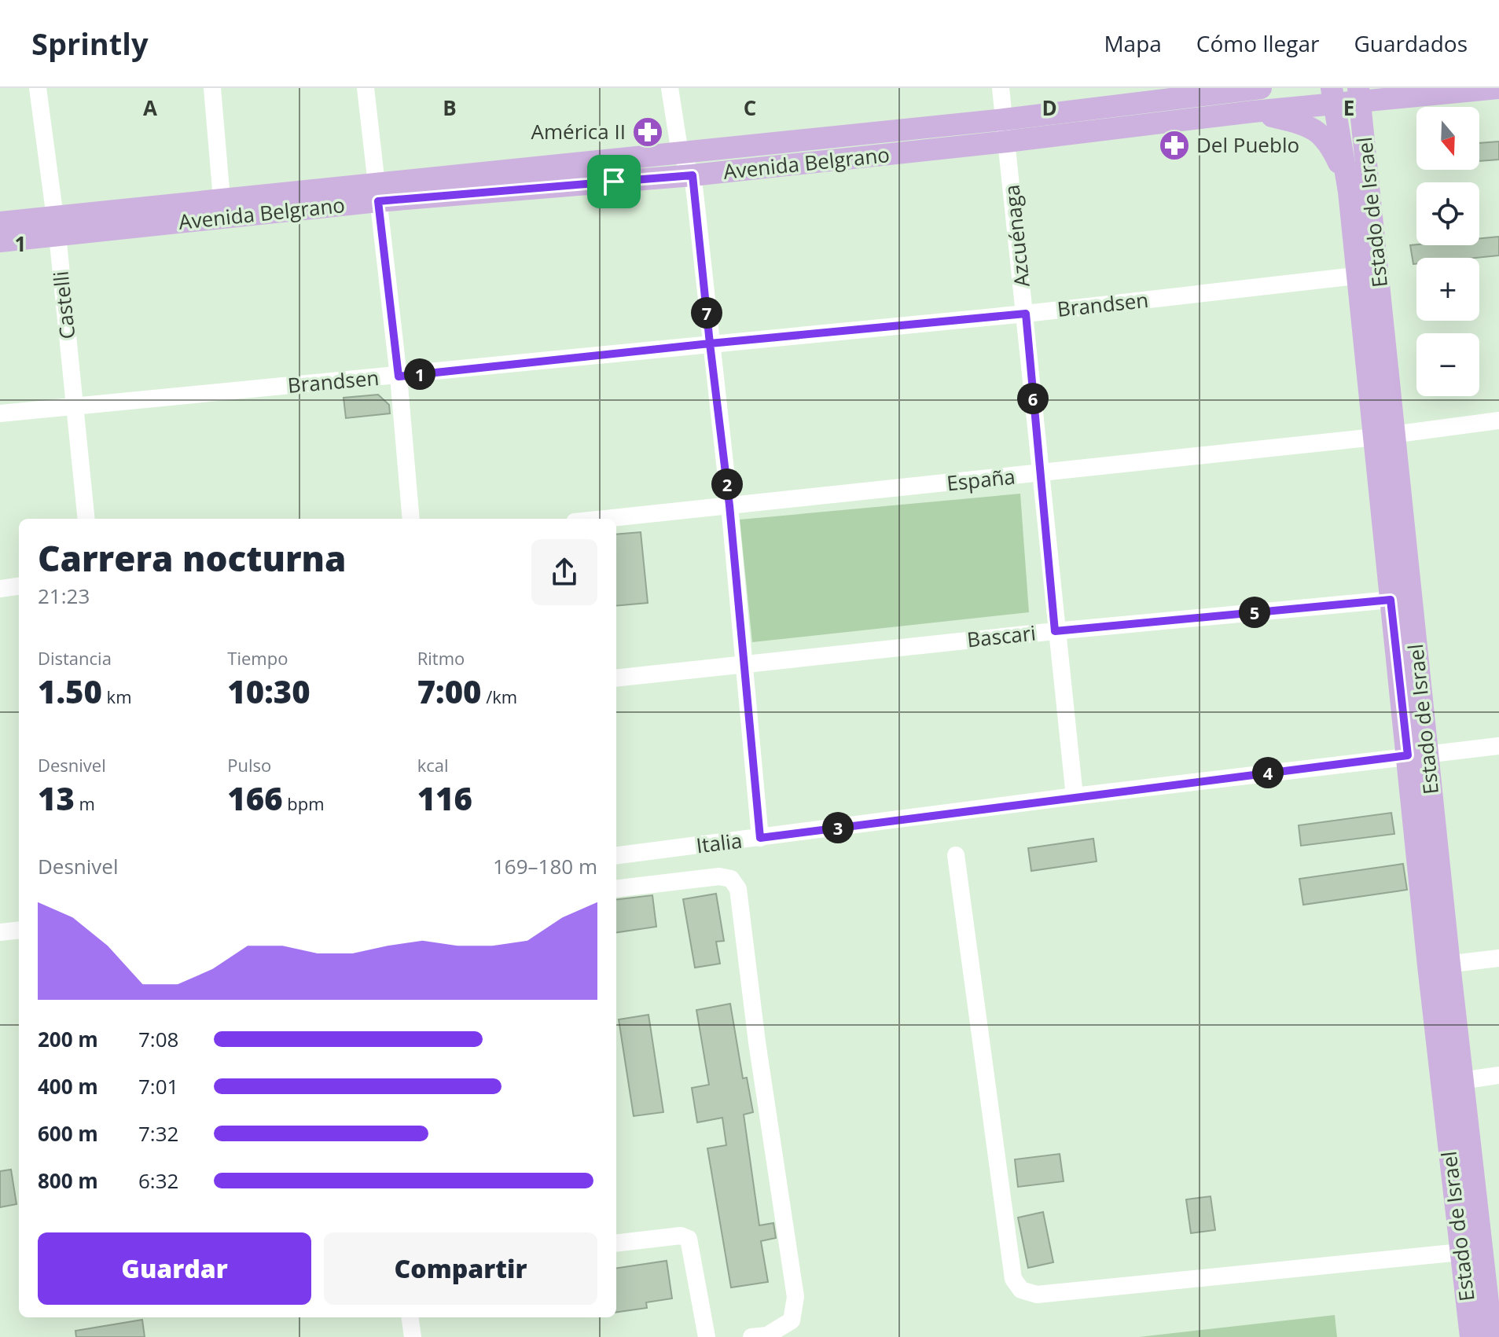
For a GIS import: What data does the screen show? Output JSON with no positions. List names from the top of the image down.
{
  "streets": {
    "main road": ["Avenida Belgrano", "Estado de Israel"],
    "street": [
      "Azcuénaga",
      "Castelli",
      "Brandsen",
      "España",
      "Bascari",
      "Italia"
    ]
  },
  "crossings": [
    ["Avenida Belgrano", "Estado de Israel"],
    ["Avenida Belgrano", "Azcuénaga"],
    ["Avenida Belgrano", "Castelli"],
    ["Estado de Israel", "Brandsen"],
    ["Estado de Israel", "España"],
    ["Estado de Israel", "Bascari"],
    ["Estado de Israel", "Italia"],
    ["Azcuénaga", "Brandsen"],
    ["Azcuénaga", "España"],
    ["Azcuénaga", "Bascari"],
    ["Azcuénaga", "Italia"],
    ["Castelli", "Brandsen"]
  ],
  "places": {
    "pharmacy": ["América II", "Del Pueblo"]
  },
  "north": "bottom",
  "page": {
    "header": "Sprintly",
    "nav": ["Mapa", "Cómo llegar", "Guardados"],
    "map_buttons": ["+", "−"],
    "pins": [
      "7",
      "1",
      "6",
      "2",
      "5",
      "4",
      "3"
    ],
    "heading": ["Carrera nocturna", "21:23"],
    "stats": [
      ["Distancia", "1.50 km"],
      ["Tiempo", "10:30"],
      ["Ritmo", "7:00 /km"],
      ["Desnivel", "13 m"],
      ["Pulso", "166 bpm"],
      ["kcal", "116"]
    ],
    "chart": ["Desnivel", "169–180 m"],
    "list": [
      {
        "name": "200 m",
        "note": "7:08"
      },
      {
        "name": "400 m",
        "note": "7:01"
      },
      {
        "name": "600 m",
        "note": "7:32"
      },
      {
        "name": "800 m",
        "note": "6:32"
      }
    ],
    "buttons": ["Guardar", "Compartir"]
  },
  "grid": {
    "columns": [
      "A",
      "B",
      "C",
      "D",
      "E"
    ],
    "rows": ["1"]
  }
}
